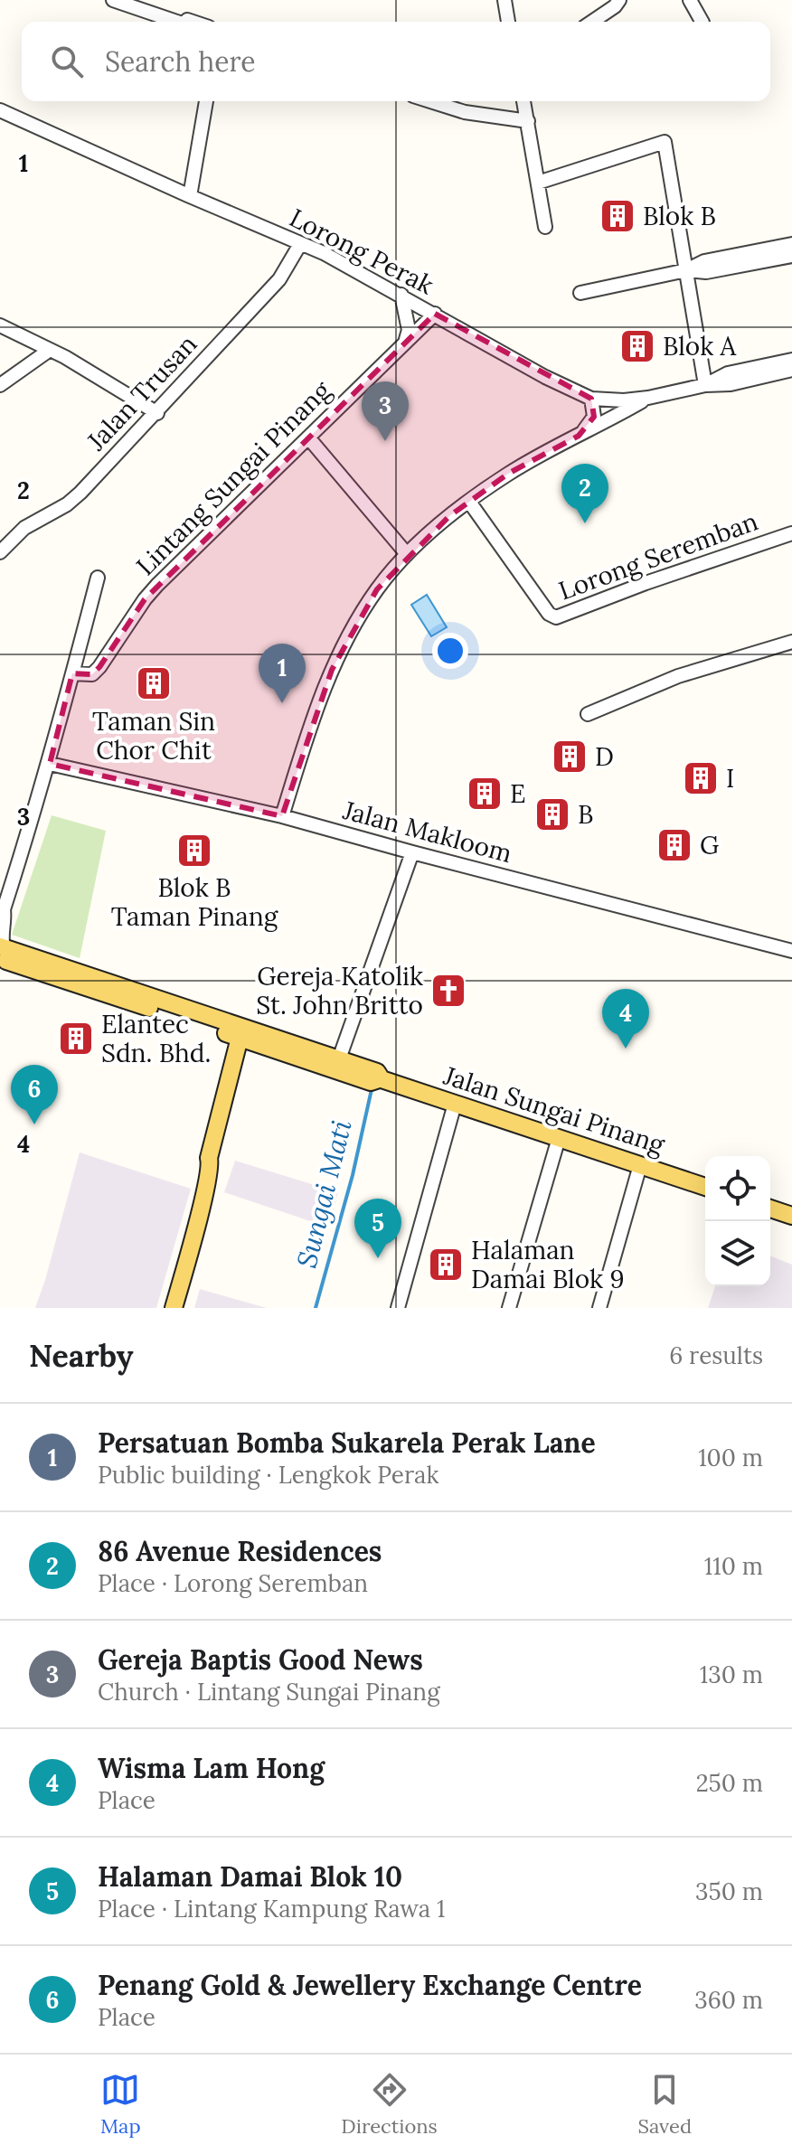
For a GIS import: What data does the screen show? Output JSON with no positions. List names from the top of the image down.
{
  "streets": {
    "main road": ["Jalan Sungai Pinang"],
    "street": [
      "Lorong Perak",
      "Jalan Trusan",
      "Lintang Sungai Pinang",
      "Lorong Seremban",
      "Jalan Makloom"
    ]
  },
  "crossings": [
    ["Lorong Perak", "Jalan Trusan"],
    ["Lorong Perak", "Lintang Sungai Pinang"],
    ["Lintang Sungai Pinang", "Jalan Makloom"],
    ["Lintang Sungai Pinang", "Jalan Sungai Pinang"]
  ],
  "water": ["Sungai Mati"],
  "places": {
    "building": [
      "Blok B",
      "Blok A",
      "Taman Sin Chor Chit",
      "D",
      "I",
      "E",
      "B",
      "G",
      "Blok B Taman Pinang",
      "Elantec Sdn. Bhd.",
      "Halaman Damai Blok 9"
    ],
    "church": ["Gereja Katolik St. John Britto"]
  },
  "page": {
    "search": "Search here",
    "pins": [
      "3",
      "2",
      "1",
      "4",
      "6",
      "5"
    ],
    "heading": ["Nearby", "6 results"],
    "list": [
      {
        "mark": "1",
        "name": "Persatuan Bomba Sukarela Perak Lane",
        "note": "Public building · Lengkok Perak",
        "value": "100 m"
      },
      {
        "mark": "2",
        "name": "86 Avenue Residences",
        "note": "Place · Lorong Seremban",
        "value": "110 m"
      },
      {
        "mark": "3",
        "name": "Gereja Baptis Good News",
        "note": "Church · Lintang Sungai Pinang",
        "value": "130 m"
      },
      {
        "mark": "4",
        "name": "Wisma Lam Hong",
        "note": "Place",
        "value": "250 m"
      },
      {
        "mark": "5",
        "name": "Halaman Damai Blok 10",
        "note": "Place · Lintang Kampung Rawa 1",
        "value": "350 m"
      },
      {
        "mark": "6",
        "name": "Penang Gold & Jewellery Exchange Centre",
        "note": "Place",
        "value": "360 m"
      }
    ],
    "nav": ["Map", "Directions", "Saved"]
  },
  "grid": {
    "rows": [
      "1",
      "2",
      "3",
      "4"
    ]
  }
}
